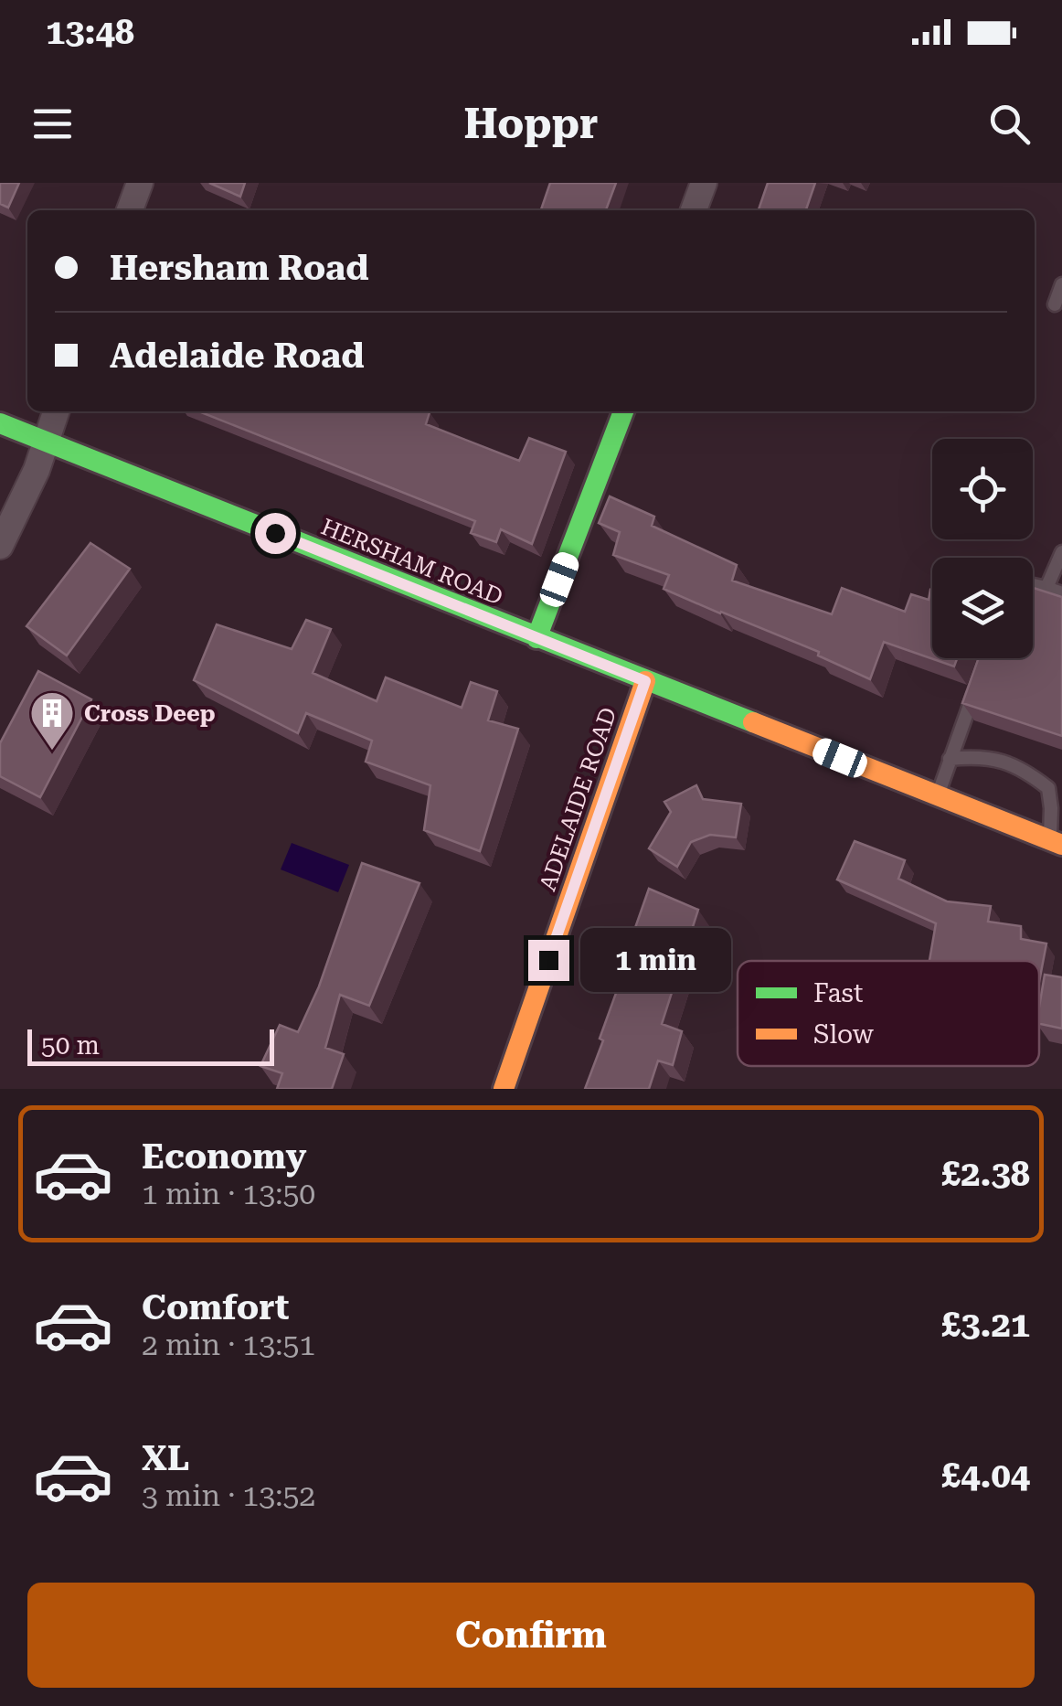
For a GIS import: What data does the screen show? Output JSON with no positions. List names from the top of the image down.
{
  "streets": {
    "main road": ["HERSHAM ROAD", "ADELAIDE ROAD"]
  },
  "crossings": [
    ["HERSHAM ROAD", "ADELAIDE ROAD"]
  ],
  "places": {
    "building": ["Cross Deep"]
  },
  "legend": ["Fast", "Slow"],
  "scale_bar": "50 m",
  "page": {
    "status": "13:48",
    "header": "Hoppr",
    "banner": ["Hersham Road", "Adelaide Road"],
    "bubble": "1 min",
    "scale": "50 m",
    "list": [
      {
        "name": "Economy",
        "note": "1 min · 13:50",
        "value": "£2.38"
      },
      {
        "name": "Comfort",
        "note": "2 min · 13:51",
        "value": "£3.21"
      },
      {
        "name": "XL",
        "note": "3 min · 13:52",
        "value": "£4.04"
      }
    ],
    "buttons": "Confirm"
  }
}
